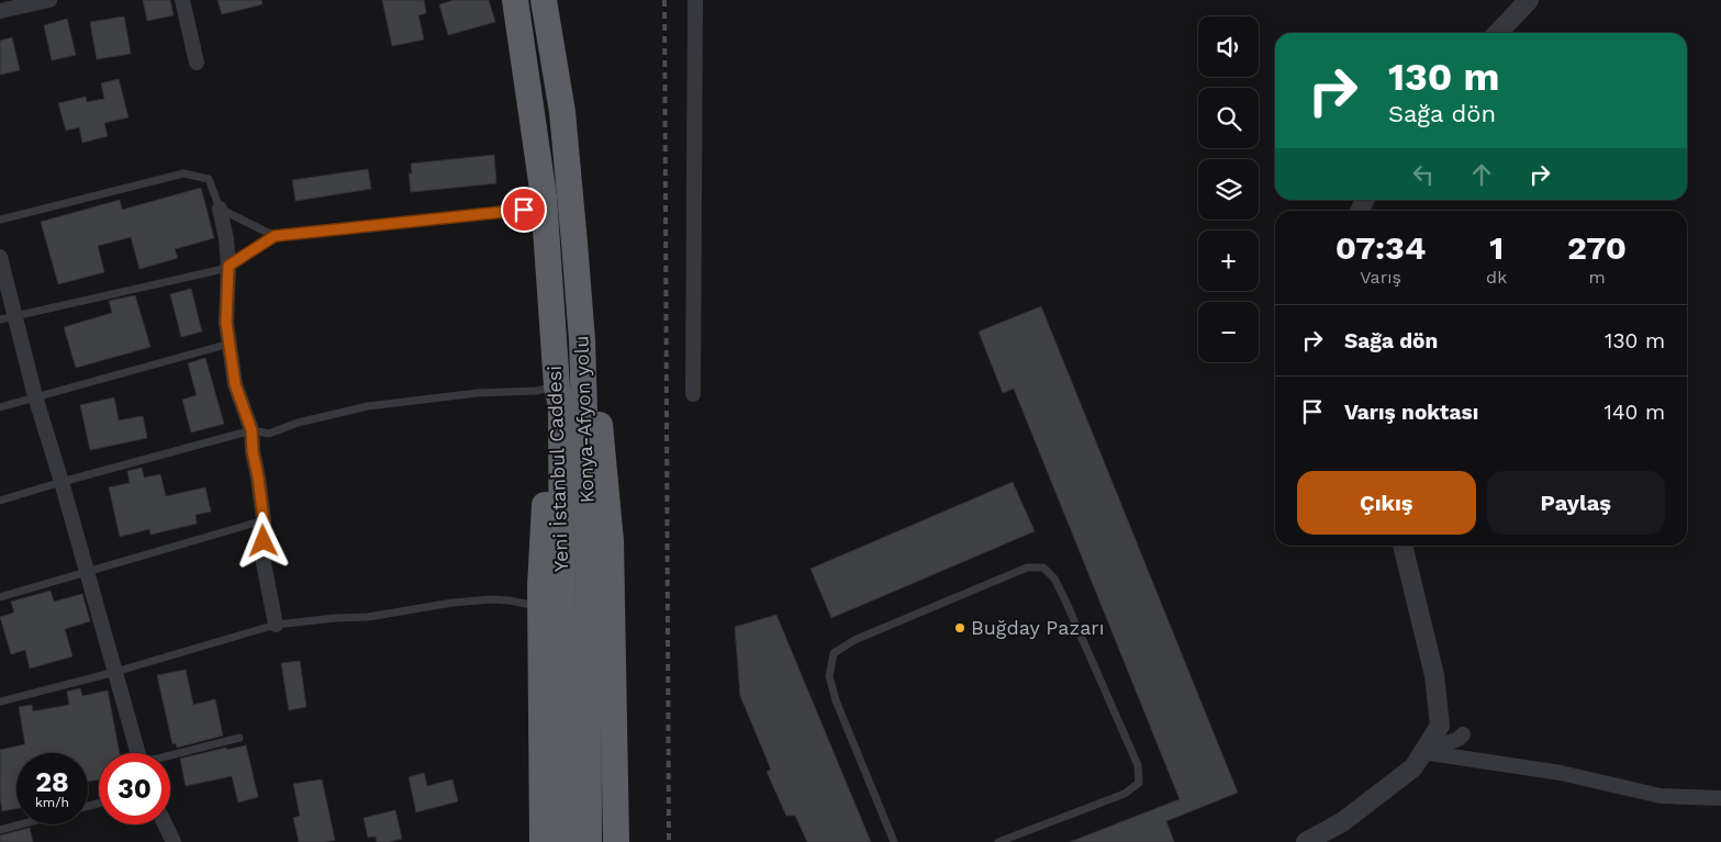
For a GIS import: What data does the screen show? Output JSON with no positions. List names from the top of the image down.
{
  "streets": {
    "highway": ["Konya-Afyon yolu", "Yeni İstanbul Caddesi"]
  },
  "crossings": [
    ["Konya-Afyon yolu", "Yeni İstanbul Caddesi"]
  ],
  "places": ["Buğday Pazarı"],
  "page": {
    "map_buttons": ["+", "−"],
    "turn": ["130 m", "Sağa dön"],
    "eta": [
      "07:34",
      "Varış",
      "1",
      "dk",
      "270",
      "m"
    ],
    "list": [
      {
        "name": "Sağa dön",
        "value": "130 m"
      },
      {
        "name": "Varış noktası",
        "value": "140 m"
      }
    ],
    "buttons": ["Çıkış", "Paylaş"],
    "speed": "28 km/h",
    "limit": "30"
  }
}
